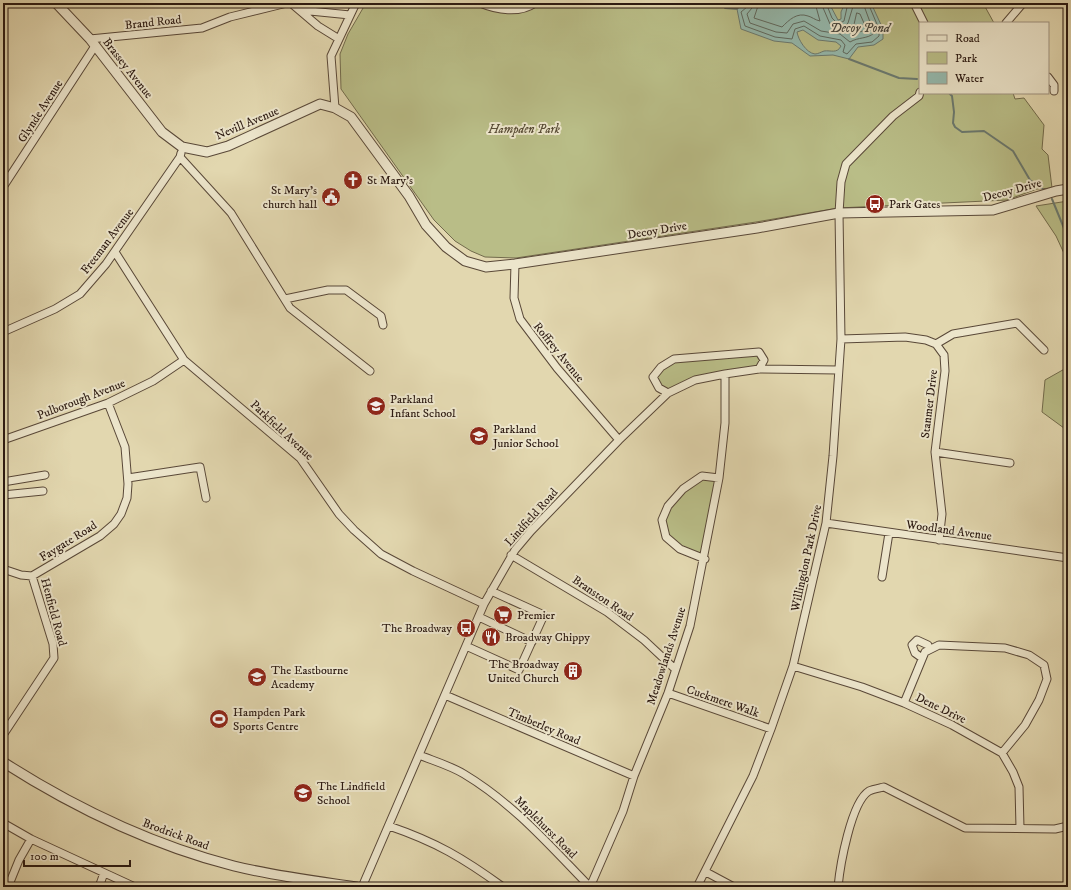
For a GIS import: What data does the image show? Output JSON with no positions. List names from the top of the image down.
{
  "streets": {
    "street": [
      "Brand Road",
      "Brassey Avenue",
      "Glynde Avenue",
      "Nevill Avenue",
      "Decoy Drive",
      "Freeman Avenue",
      "Roffrey Avenue",
      "Pulborough Avenue",
      "Stanmer Drive",
      "Parkfield Avenue",
      "Lindfield Road",
      "Woodland Avenue",
      "Faygate Road",
      "Willingdon Park Drive",
      "Branston Road",
      "Henfield Road",
      "Meadowlands Avenue",
      "Cuckmere Walk",
      "Dene Drive",
      "Timberley Road",
      "Maplehurst Road",
      "Brodrick Road"
    ]
  },
  "crossings": [
    ["Brand Road", "Brassey Avenue"],
    ["Brand Road", "Glynde Avenue"],
    ["Brassey Avenue", "Glynde Avenue"],
    ["Brassey Avenue", "Nevill Avenue"],
    ["Brassey Avenue", "Freeman Avenue"],
    ["Nevill Avenue", "Decoy Drive"],
    ["Nevill Avenue", "Freeman Avenue"],
    ["Decoy Drive", "Roffrey Avenue"],
    ["Decoy Drive", "Willingdon Park Drive"],
    ["Freeman Avenue", "Parkfield Avenue"],
    ["Roffrey Avenue", "Lindfield Road"],
    ["Pulborough Avenue", "Parkfield Avenue"],
    ["Pulborough Avenue", "Faygate Road"],
    ["Stanmer Drive", "Woodland Avenue"],
    ["Parkfield Avenue", "Lindfield Road"],
    ["Lindfield Road", "Willingdon Park Drive"],
    ["Lindfield Road", "Branston Road"],
    ["Lindfield Road", "Meadowlands Avenue"],
    ["Lindfield Road", "Timberley Road"],
    ["Lindfield Road", "Maplehurst Road"],
    ["Woodland Avenue", "Willingdon Park Drive"],
    ["Faygate Road", "Henfield Road"],
    ["Willingdon Park Drive", "Cuckmere Walk"],
    ["Willingdon Park Drive", "Dene Drive"],
    ["Branston Road", "Meadowlands Avenue"],
    ["Meadowlands Avenue", "Cuckmere Walk"],
    ["Meadowlands Avenue", "Timberley Road"],
    ["Meadowlands Avenue", "Maplehurst Road"]
  ],
  "water": ["Decoy Pond"],
  "parks": ["Hampden Park"],
  "places": {
    "church": ["St Mary's"],
    "public building": ["St Mary's church hall"],
    "bus stop": ["Park Gates", "The Broadway"],
    "school or university": [
      "Parkland Infant School",
      "Parkland Junior School",
      "The Eastbourne Academy",
      "The Lindfield School"
    ],
    "supermarket": ["Premier"],
    "restaurant": ["Broadway Chippy"],
    "building": ["The Broadway United Church"],
    "sports": ["Hampden Park Sports Centre"]
  },
  "legend": ["Road", "Park", "Water"],
  "scale_bar": "100 m"
}
